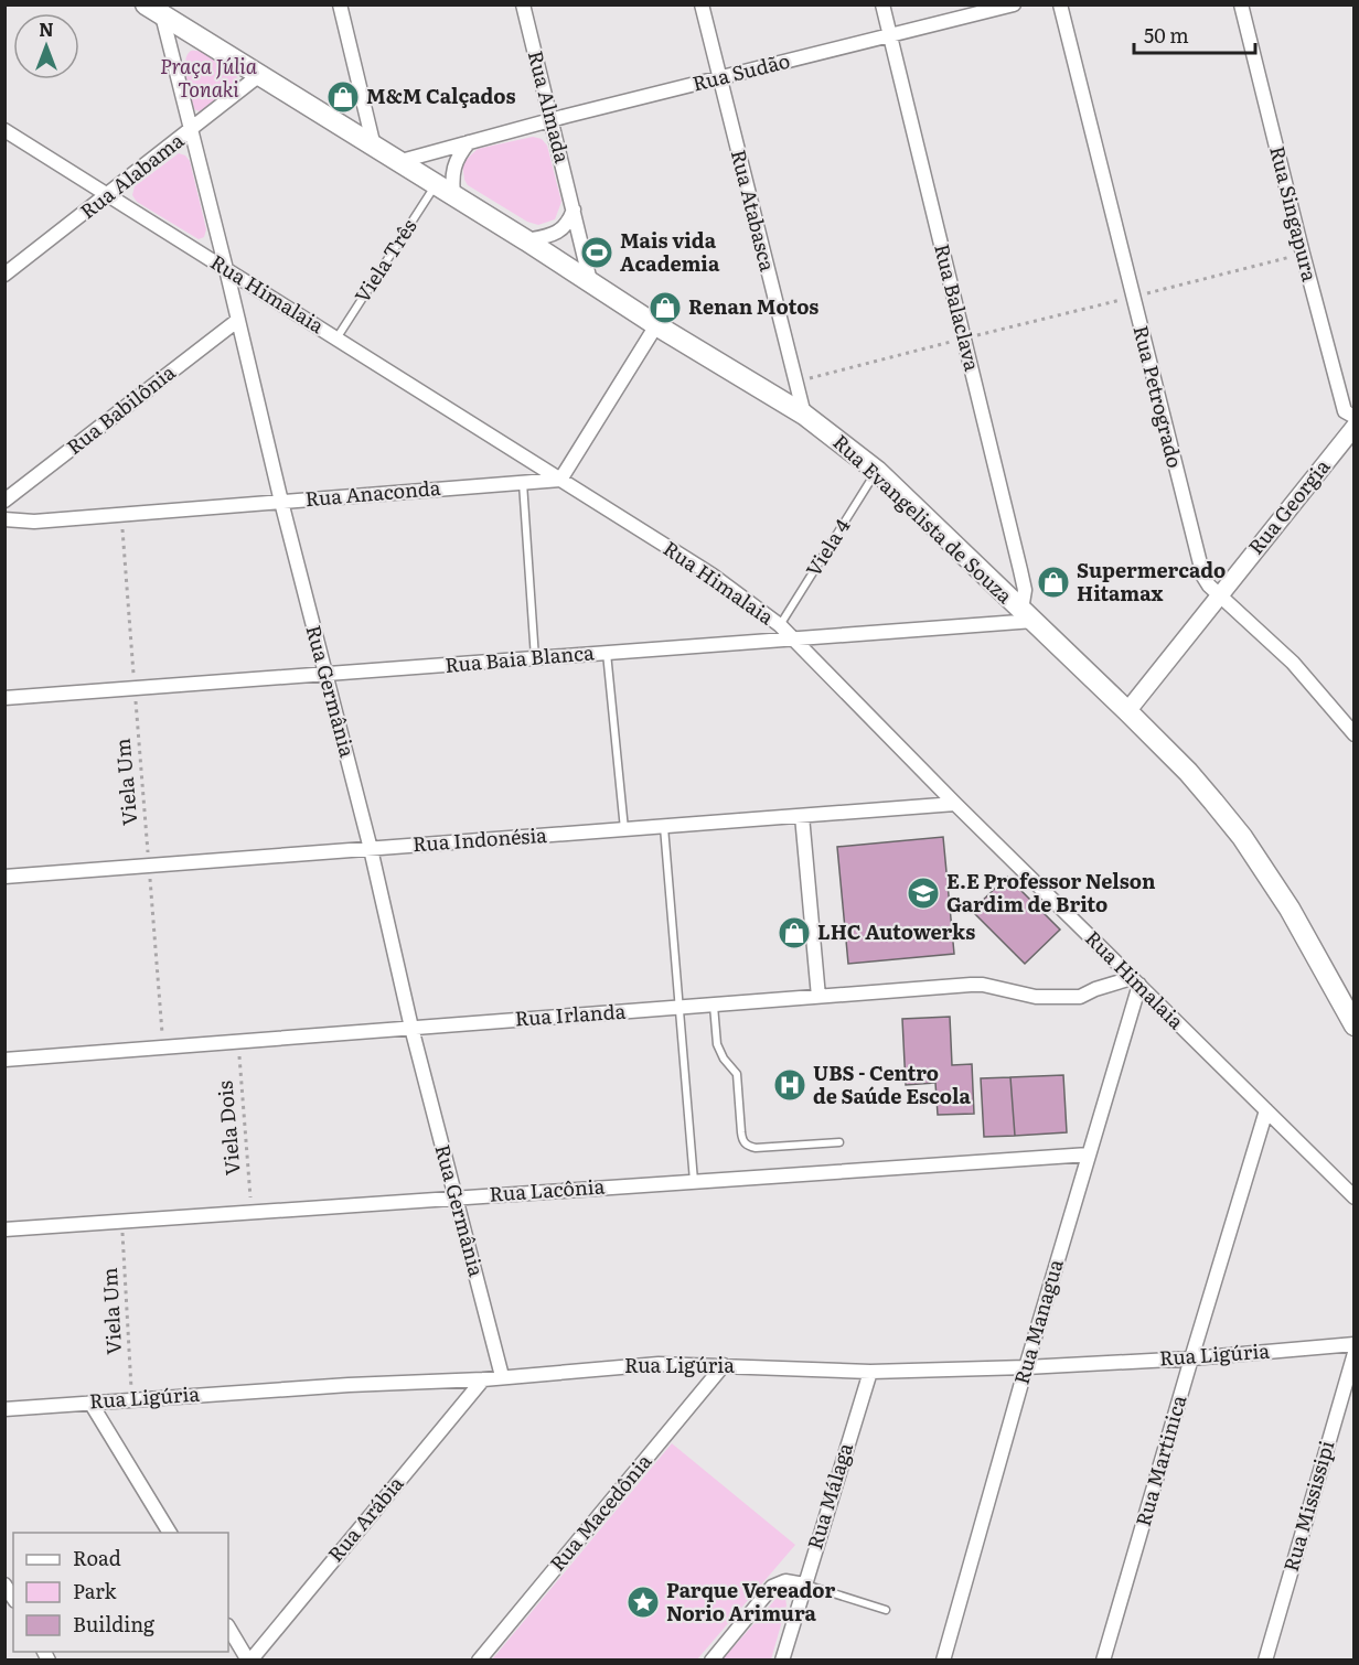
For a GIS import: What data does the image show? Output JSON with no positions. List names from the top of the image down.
{
  "streets": {
    "main road": ["Rua Evangelista de Souza"],
    "street": [
      "Rua Sudão",
      "Rua Almada",
      "Rua Alabama",
      "Rua Atabasca",
      "Rua Singapura",
      "Rua Himalaia",
      "Rua Balaclava",
      "Rua Petrogrado",
      "Rua Babilônia",
      "Rua Anaconda",
      "Rua Georgia",
      "Rua Baia Blanca",
      "Rua Germânia",
      "Rua Indonésia",
      "Rua Irlanda",
      "Rua Lacônia",
      "Rua Managua",
      "Rua Ligúria",
      "Rua Martinica",
      "Rua Málaga",
      "Rua Mississipi",
      "Rua Macedônia",
      "Rua Arábia"
    ],
    "lane": ["Viela Três", "Viela 4"],
    "path": ["Viela Um", "Viela Dois"]
  },
  "crossings": [
    ["Rua Sudão", "Rua Almada"],
    ["Rua Sudão", "Rua Atabasca"],
    ["Rua Sudão", "Rua Balaclava"],
    ["Rua Sudão", "Rua Evangelista de Souza"],
    ["Rua Almada", "Rua Evangelista de Souza"],
    ["Rua Alabama", "Rua Himalaia"],
    ["Rua Alabama", "Rua Evangelista de Souza"],
    ["Rua Alabama", "Rua Germânia"],
    ["Rua Atabasca", "Rua Evangelista de Souza"],
    ["Viela Três", "Rua Himalaia"],
    ["Viela Três", "Rua Evangelista de Souza"],
    ["Rua Himalaia", "Rua Anaconda"],
    ["Rua Himalaia", "Viela 4"],
    ["Rua Himalaia", "Rua Baia Blanca"],
    ["Rua Himalaia", "Rua Germânia"],
    ["Rua Himalaia", "Rua Indonésia"],
    ["Rua Himalaia", "Rua Irlanda"],
    ["Rua Himalaia", "Rua Managua"],
    ["Rua Himalaia", "Rua Martinica"],
    ["Rua Balaclava", "Rua Evangelista de Souza"],
    ["Rua Balaclava", "Rua Baia Blanca"],
    ["Rua Petrogrado", "Rua Georgia"],
    ["Rua Babilônia", "Rua Germânia"],
    ["Rua Anaconda", "Rua Germânia"],
    ["Rua Anaconda", "Viela Um"],
    ["Rua Georgia", "Rua Evangelista de Souza"],
    ["Rua Evangelista de Souza", "Viela 4"],
    ["Rua Evangelista de Souza", "Rua Baia Blanca"],
    ["Rua Evangelista de Souza", "Rua Germânia"],
    ["Rua Baia Blanca", "Rua Germânia"],
    ["Rua Baia Blanca", "Viela Um"],
    ["Rua Germânia", "Rua Indonésia"],
    ["Rua Germânia", "Rua Irlanda"],
    ["Rua Germânia", "Rua Lacônia"],
    ["Rua Germânia", "Rua Ligúria"],
    ["Viela Um", "Rua Indonésia"],
    ["Viela Um", "Rua Irlanda"],
    ["Viela Um", "Rua Lacônia"],
    ["Viela Um", "Rua Ligúria"],
    ["Rua Irlanda", "Viela Dois"],
    ["Rua Irlanda", "Rua Managua"],
    ["Viela Dois", "Rua Lacônia"],
    ["Rua Lacônia", "Rua Managua"],
    ["Rua Managua", "Rua Ligúria"],
    ["Rua Ligúria", "Rua Martinica"],
    ["Rua Ligúria", "Rua Málaga"],
    ["Rua Ligúria", "Rua Macedônia"],
    ["Rua Ligúria", "Rua Arábia"]
  ],
  "parks": ["Praça Júlia Tonaki"],
  "places": {
    "shop": [
      "M&M Calçados",
      "Renan Motos",
      "Supermercado Hitamax",
      "LHC Autowerks"
    ],
    "sports": ["Mais vida Academia"],
    "school or university": ["E.E Professor Nelson Gardim de Brito"],
    "hospital": ["UBS - Centro de Saúde Escola"],
    "place": ["Parque Vereador Norio Arimura"]
  },
  "legend": ["Road", "Park", "Building"],
  "scale_bar": "50 m",
  "north": "top"
}
